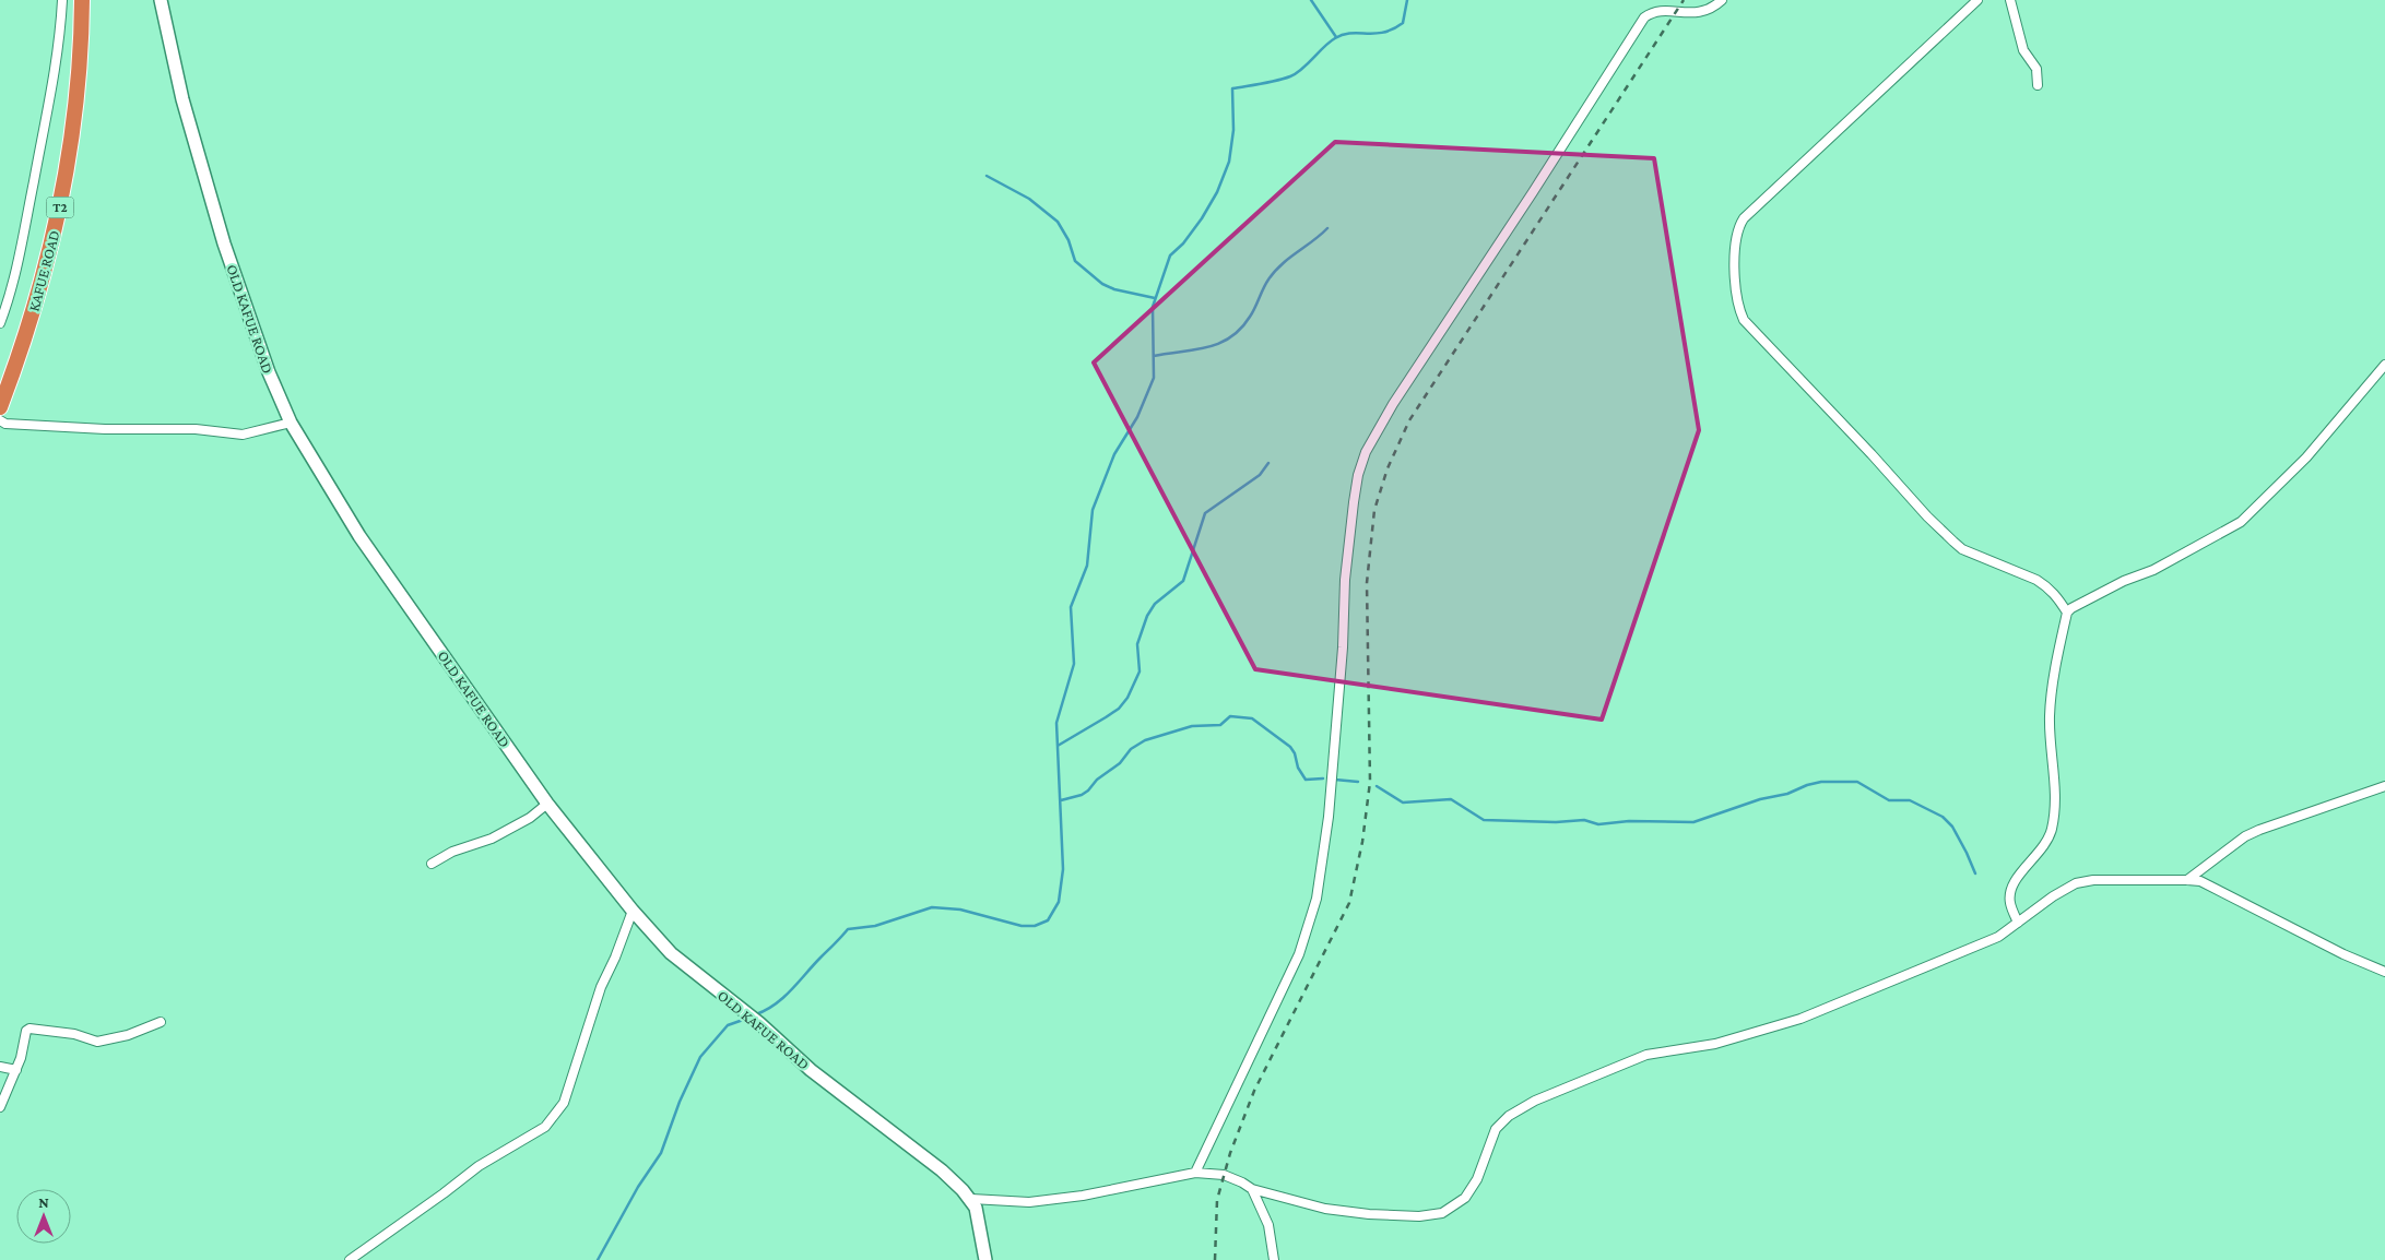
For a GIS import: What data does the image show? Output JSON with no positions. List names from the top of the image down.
{
  "streets": {
    "highway": ["T2", "KAFUE ROAD"],
    "street": ["OLD KAFUE ROAD"]
  },
  "north": "top"
}
